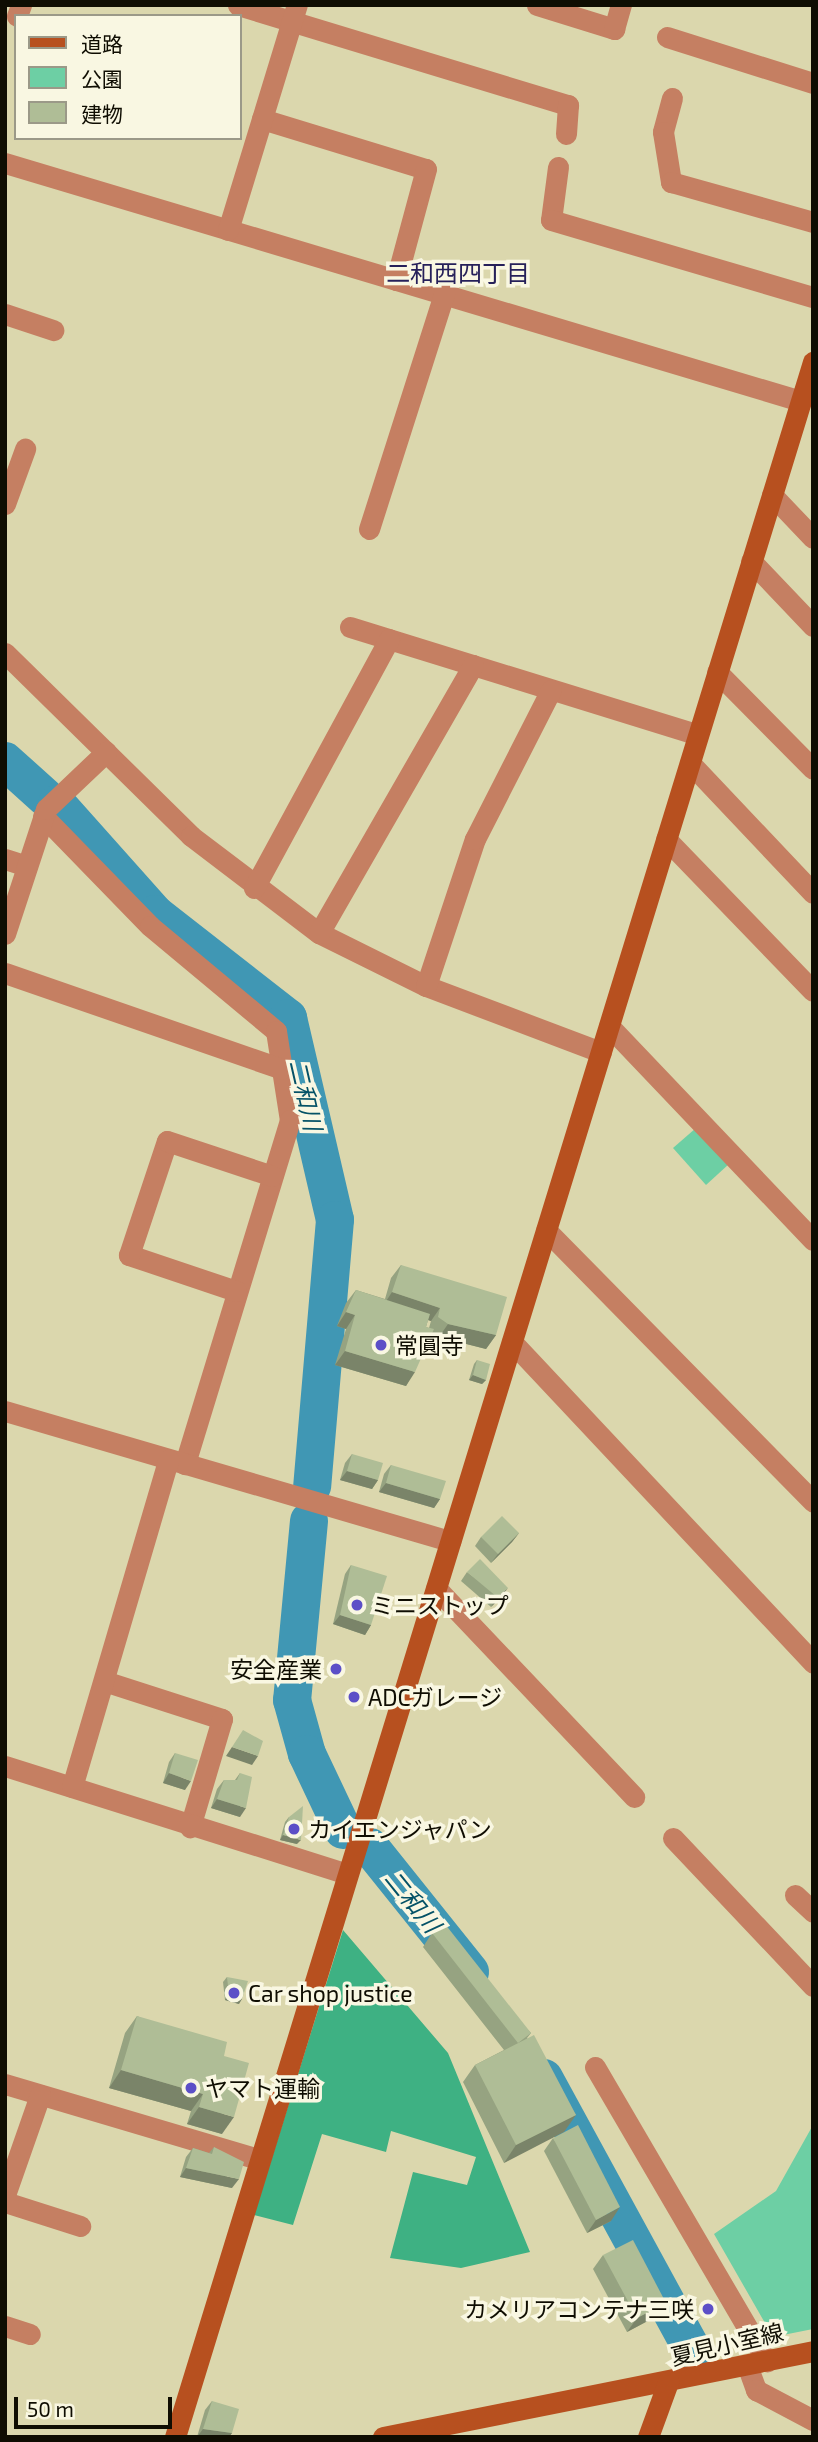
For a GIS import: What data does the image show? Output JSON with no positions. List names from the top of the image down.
{
  "streets": {
    "street": ["夏見小室線"]
  },
  "districts": ["二和西四丁目"],
  "water": ["二和川"],
  "places": [
    "常圓寺",
    "ミニストップ",
    "安全産業",
    "ADCガレージ",
    "カイエンジャパン",
    "Car shop justice",
    "ヤマト運輸",
    "カメリアコンテナ三咲"
  ],
  "legend": ["道路", "公園", "建物"],
  "scale_bar": "50 m"
}
